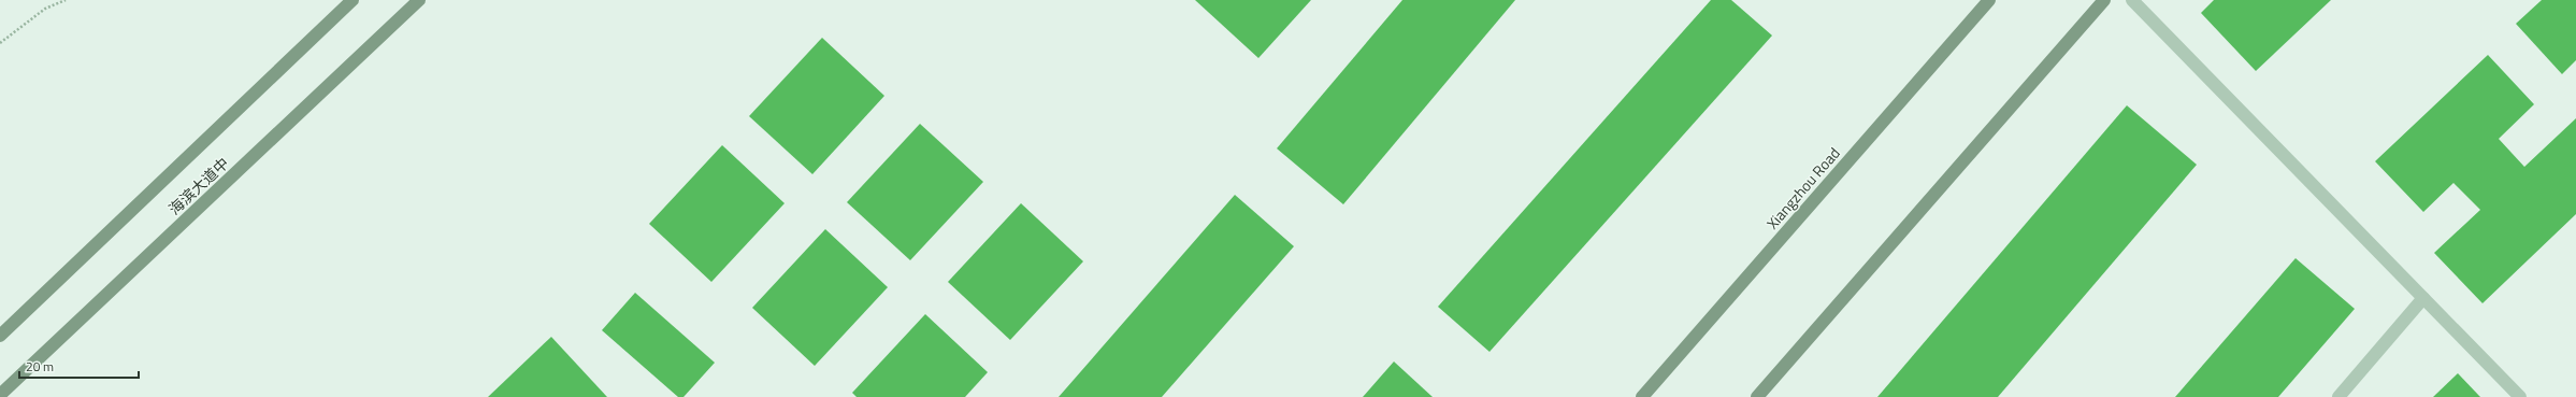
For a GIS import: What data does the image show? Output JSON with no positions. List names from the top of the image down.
{
  "streets": {
    "main road": ["海滨大道中", "Xiangzhou Road"]
  },
  "scale_bar": "20 m"
}
